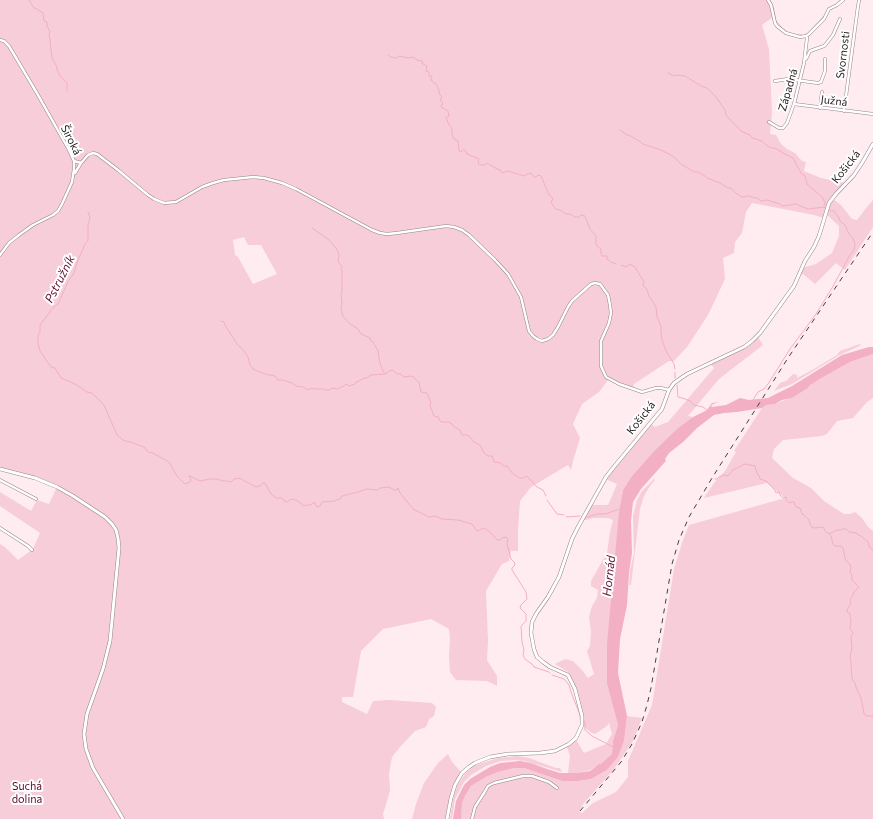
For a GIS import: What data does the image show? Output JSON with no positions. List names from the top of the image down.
{
  "streets": {
    "street": [
      "Svornosti",
      "Západná",
      "Južná",
      "Široká",
      "Košická"
    ]
  },
  "crossings": [
    ["Svornosti", "Južná"],
    ["Západná", "Južná"]
  ],
  "water": ["Pstružník", "Hornád"],
  "parks": ["Suchá dolina"]
}
